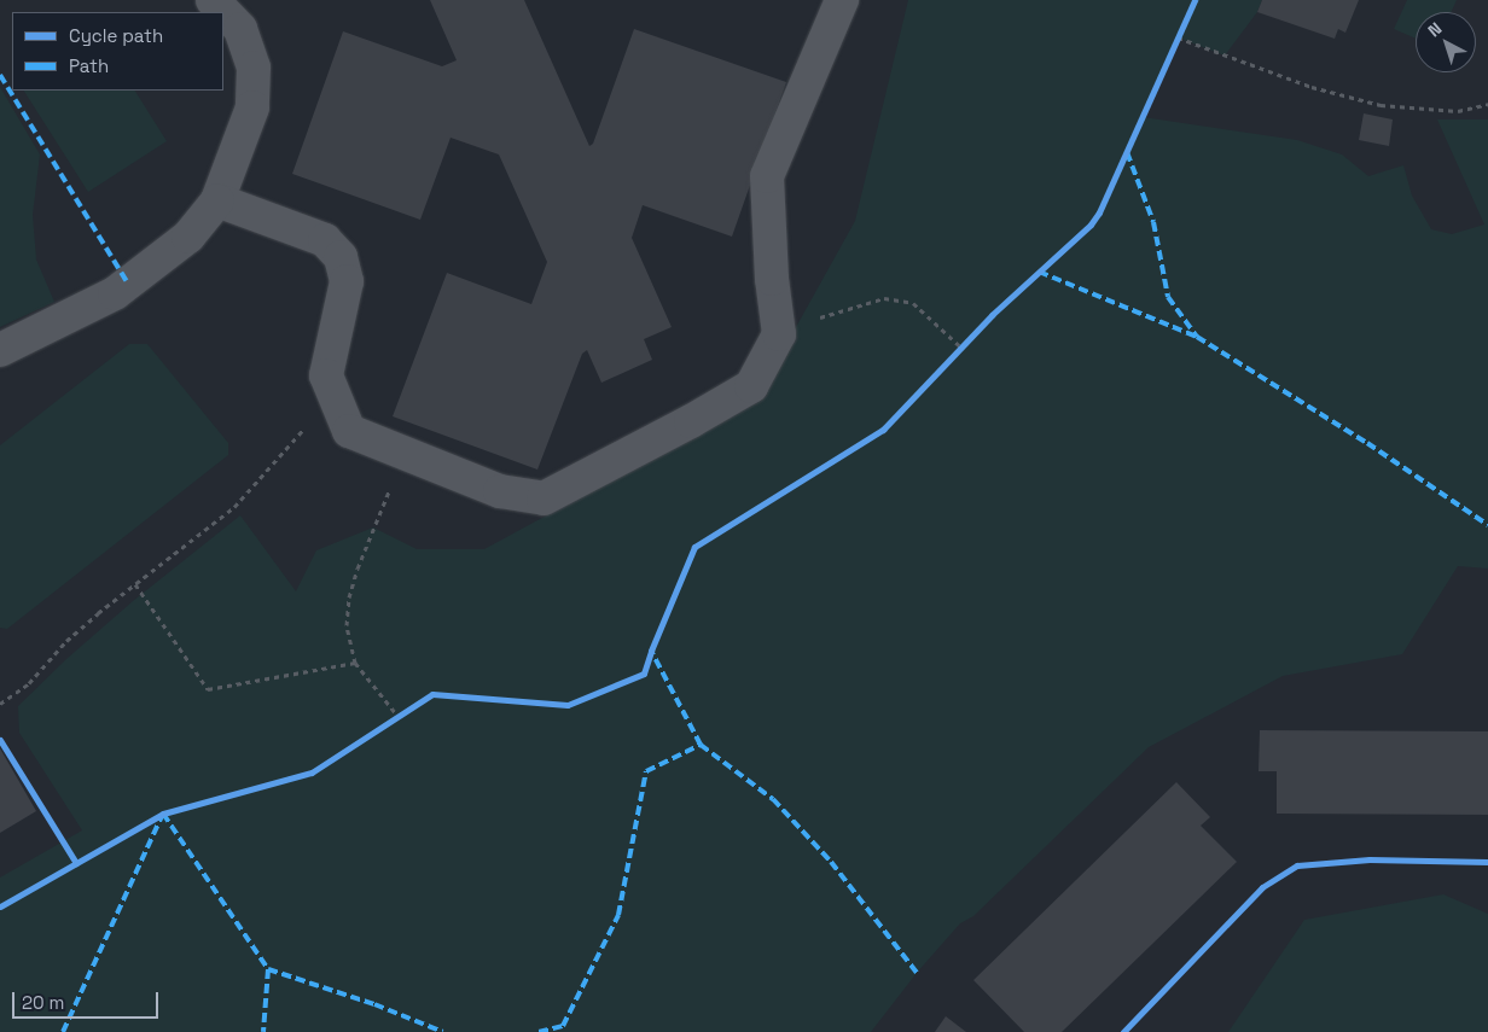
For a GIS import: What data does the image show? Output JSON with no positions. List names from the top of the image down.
{
  "legend": ["Cycle path", "Path"],
  "scale_bar": "20 m",
  "north": "top left"
}
